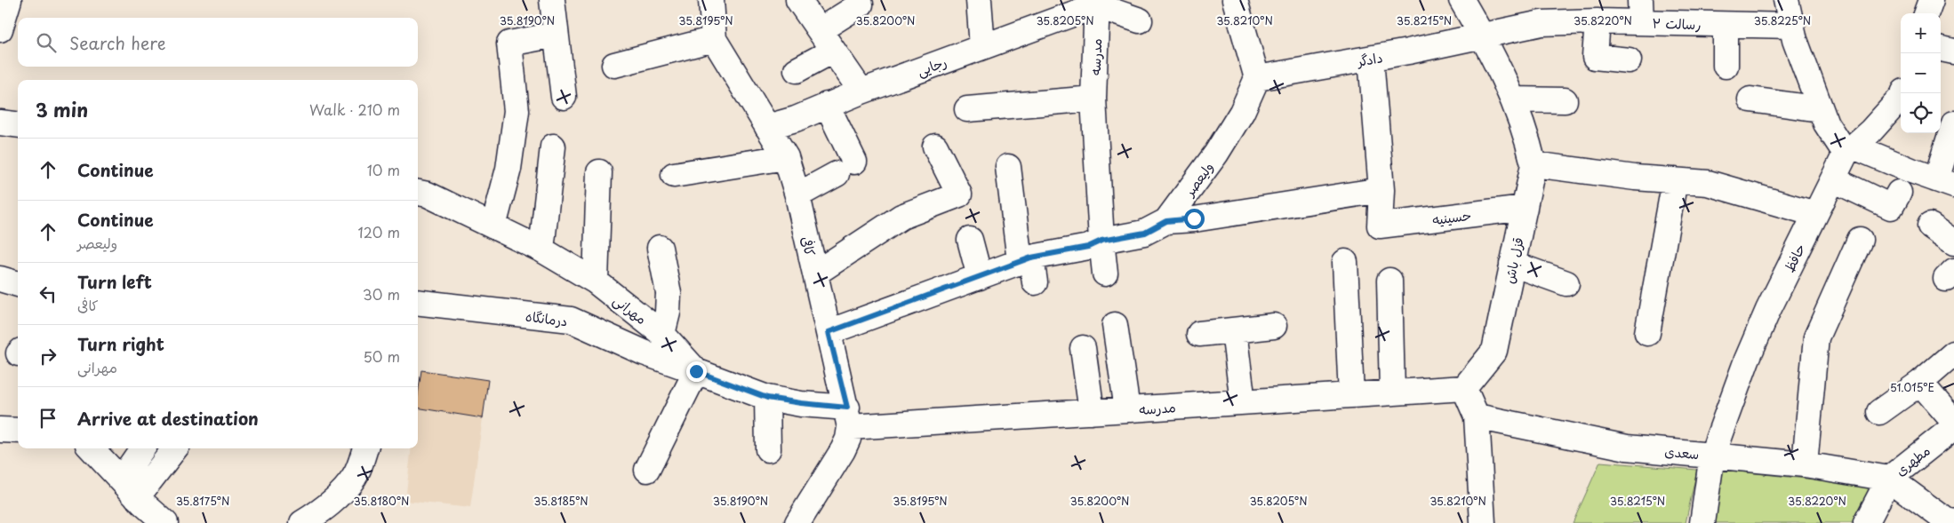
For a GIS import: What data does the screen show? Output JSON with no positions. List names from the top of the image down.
{
  "streets": {
    "street": [
      "رسالت ۲",
      "مدرسه",
      "دادگر",
      "رجایی",
      "ولیعصر",
      "حسینیه",
      "کافی",
      "حافظ",
      "قزل باش",
      "مهرانی",
      "درمانگاه",
      "سعدی",
      "مطهری"
    ]
  },
  "crossings": [
    ["رسالت ۲", "دادگر"],
    ["رسالت ۲", "قزل باش"],
    ["مدرسه", "رجایی"],
    ["مدرسه", "ولیعصر"],
    ["مدرسه", "کافی"],
    ["مدرسه", "قزل باش"],
    ["مدرسه", "مهرانی"],
    ["دادگر", "ولیعصر"],
    ["دادگر", "قزل باش"],
    ["رجایی", "کافی"],
    ["ولیعصر", "کافی"],
    ["حسینیه", "قزل باش"],
    ["کافی", "مهرانی"],
    ["حافظ", "سعدی"],
    ["مهرانی", "درمانگاه"],
    ["سعدی", "مطهری"]
  ],
  "page": {
    "map_buttons": ["+", "−"],
    "search": "Search here",
    "heading": ["3 min", "Walk · 210 m"],
    "list": [
      ["Continue", "10 m"],
      ["Continue", "ولیعصر", "120 m"],
      ["Turn left", "کافی", "30 m"],
      ["Turn right", "مهرانی", "50 m"],
      "Arrive at destination"
    ]
  },
  "coordinates": [
    "35.8190°N",
    "35.8200°N",
    "35.8205°N",
    "35.8215°N",
    "35.8225°N",
    "35.8195°N",
    "35.8210°N",
    "35.8220°N",
    "51.015°E",
    "35.8175°N",
    "35.8180°N",
    "35.8185°N"
  ]
}
